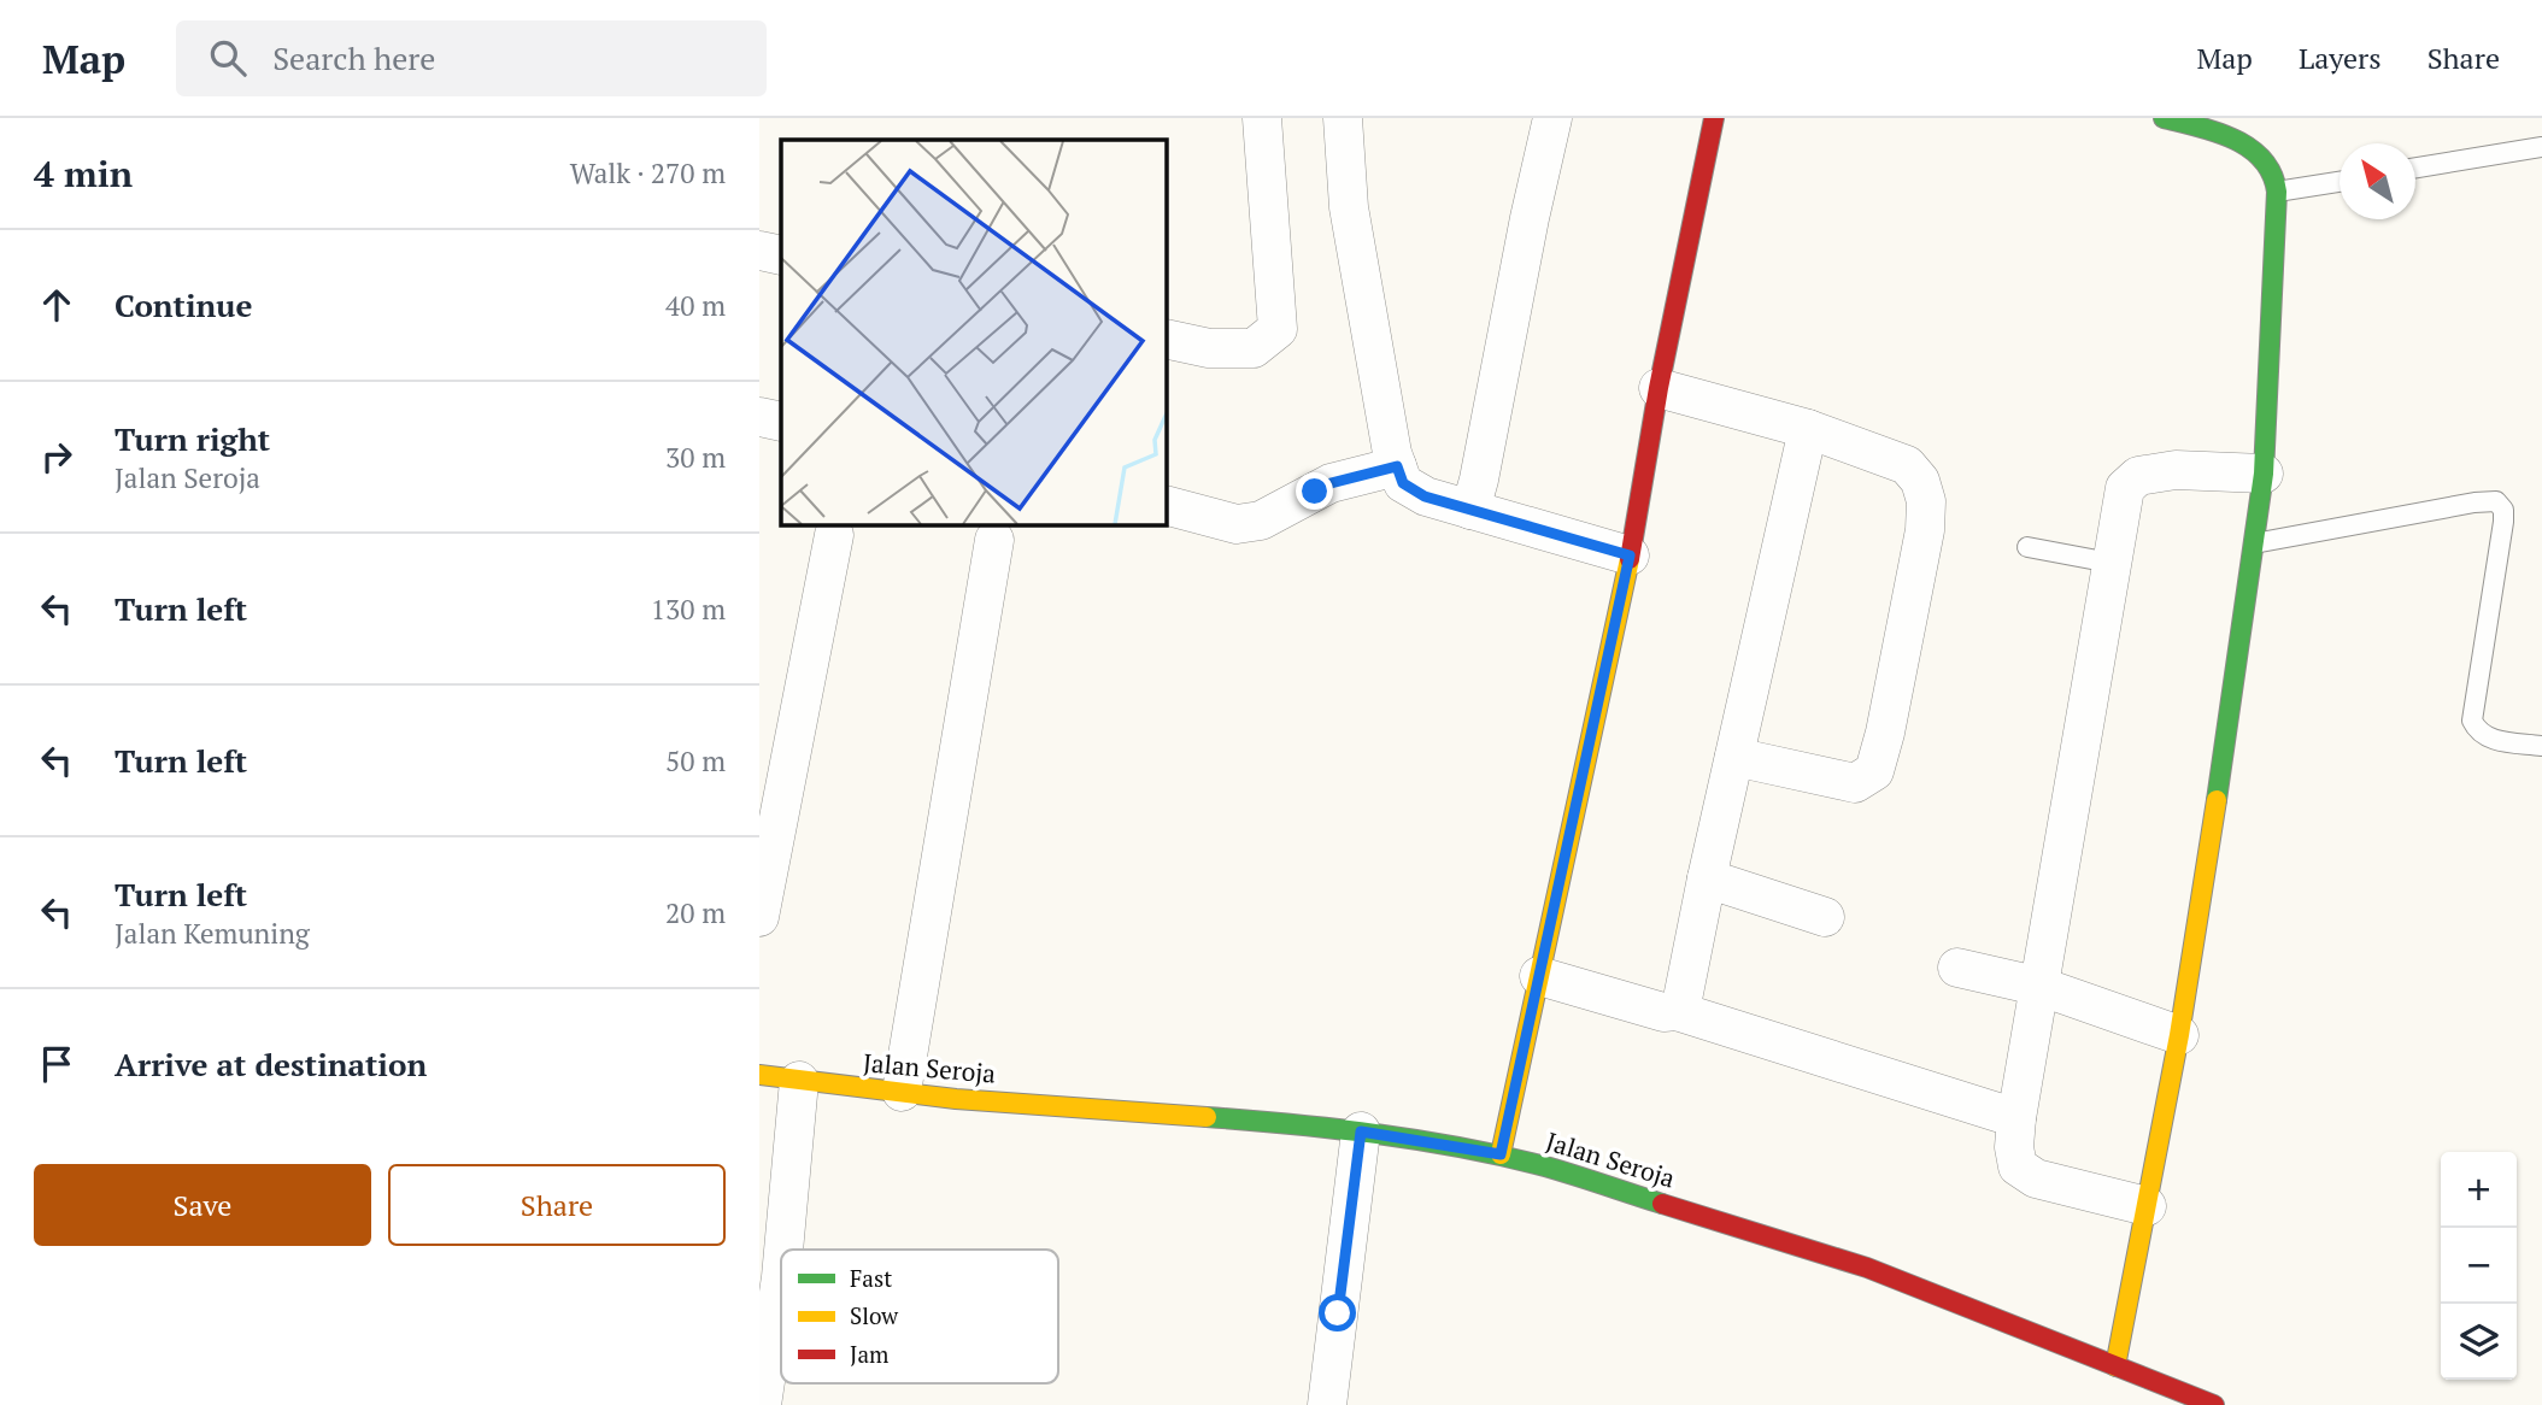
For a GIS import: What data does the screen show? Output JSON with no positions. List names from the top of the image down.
{
  "streets": {
    "street": ["Jalan Seroja"]
  },
  "legend": ["Fast", "Slow", "Jam"],
  "north": "top left",
  "page": {
    "header": "Map",
    "search": "Search here",
    "nav": ["Map", "Layers", "Share"],
    "heading": ["4 min", "Walk · 270 m"],
    "list": [
      ["Continue", "40 m"],
      ["Turn right", "Jalan Seroja", "30 m"],
      ["Turn left", "130 m"],
      ["Turn left", "50 m"],
      ["Turn left", "Jalan Kemuning", "20 m"],
      "Arrive at destination"
    ],
    "buttons": ["Save", "Share"],
    "map_buttons": ["+", "−"]
  }
}
